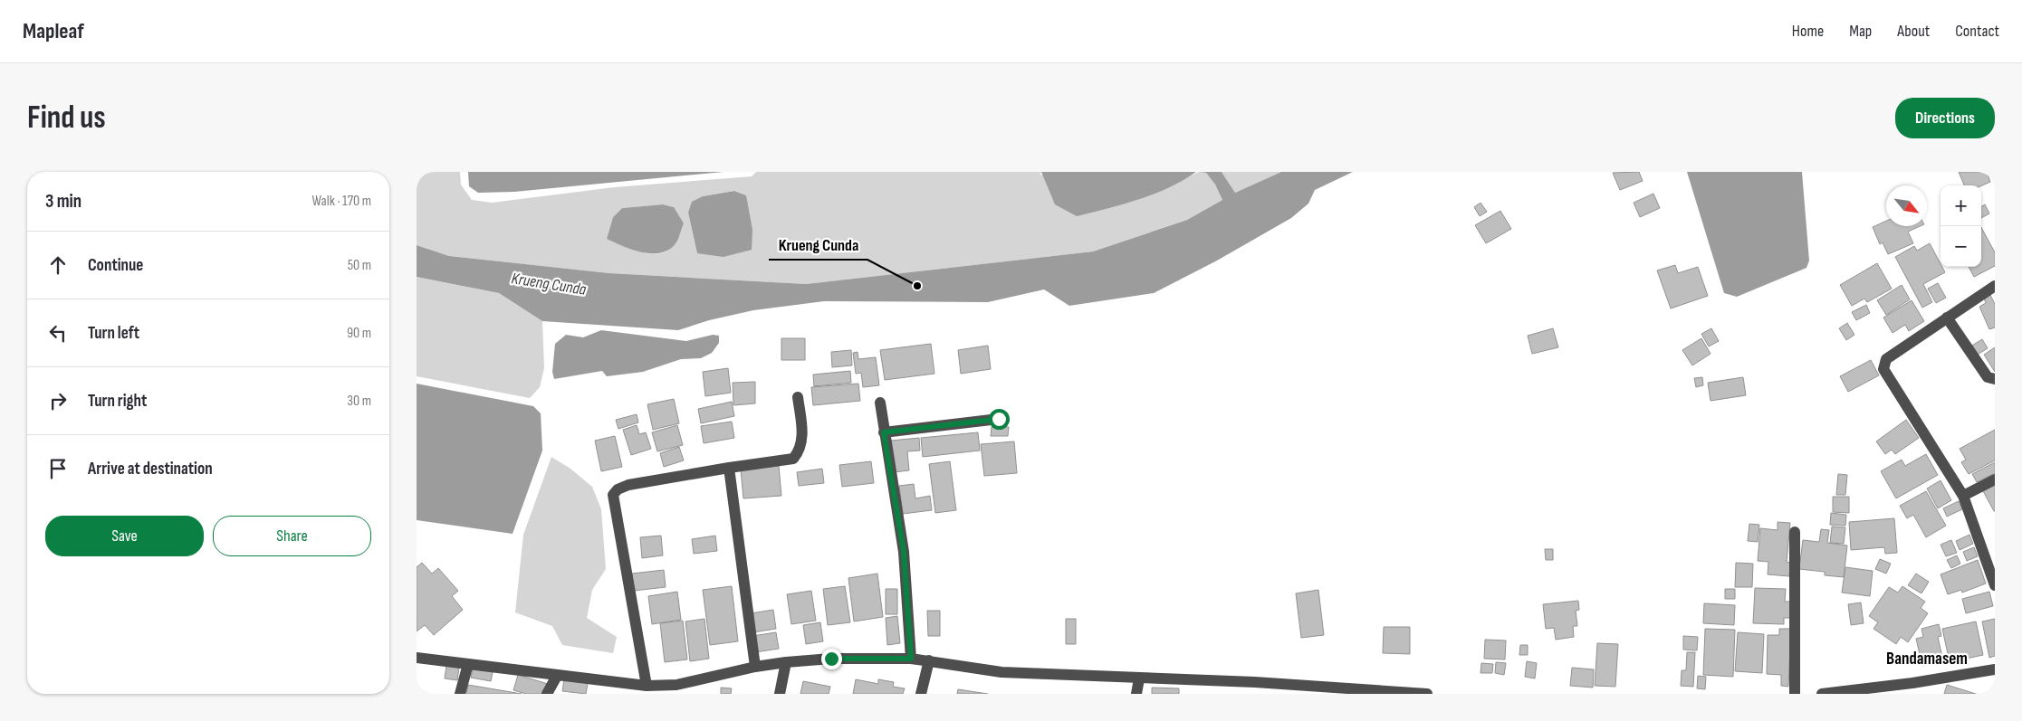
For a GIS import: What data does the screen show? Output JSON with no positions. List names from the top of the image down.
{
  "districts": ["Bandamasem"],
  "water": ["Krueng Cunda"],
  "places": ["Krueng Cunda"],
  "north": "bottom right",
  "page": {
    "header": "Mapleaf",
    "nav": [
      "Home",
      "Map",
      "About",
      "Contact"
    ],
    "buttons": [
      "Directions",
      ["Save", "Share"]
    ],
    "title": "Find us",
    "heading": ["3 min", "Walk · 170 m"],
    "map_buttons": ["+", "−"],
    "list": [
      ["Continue", "50 m"],
      ["Turn left", "90 m"],
      ["Turn right", "30 m"],
      "Arrive at destination"
    ]
  }
}
